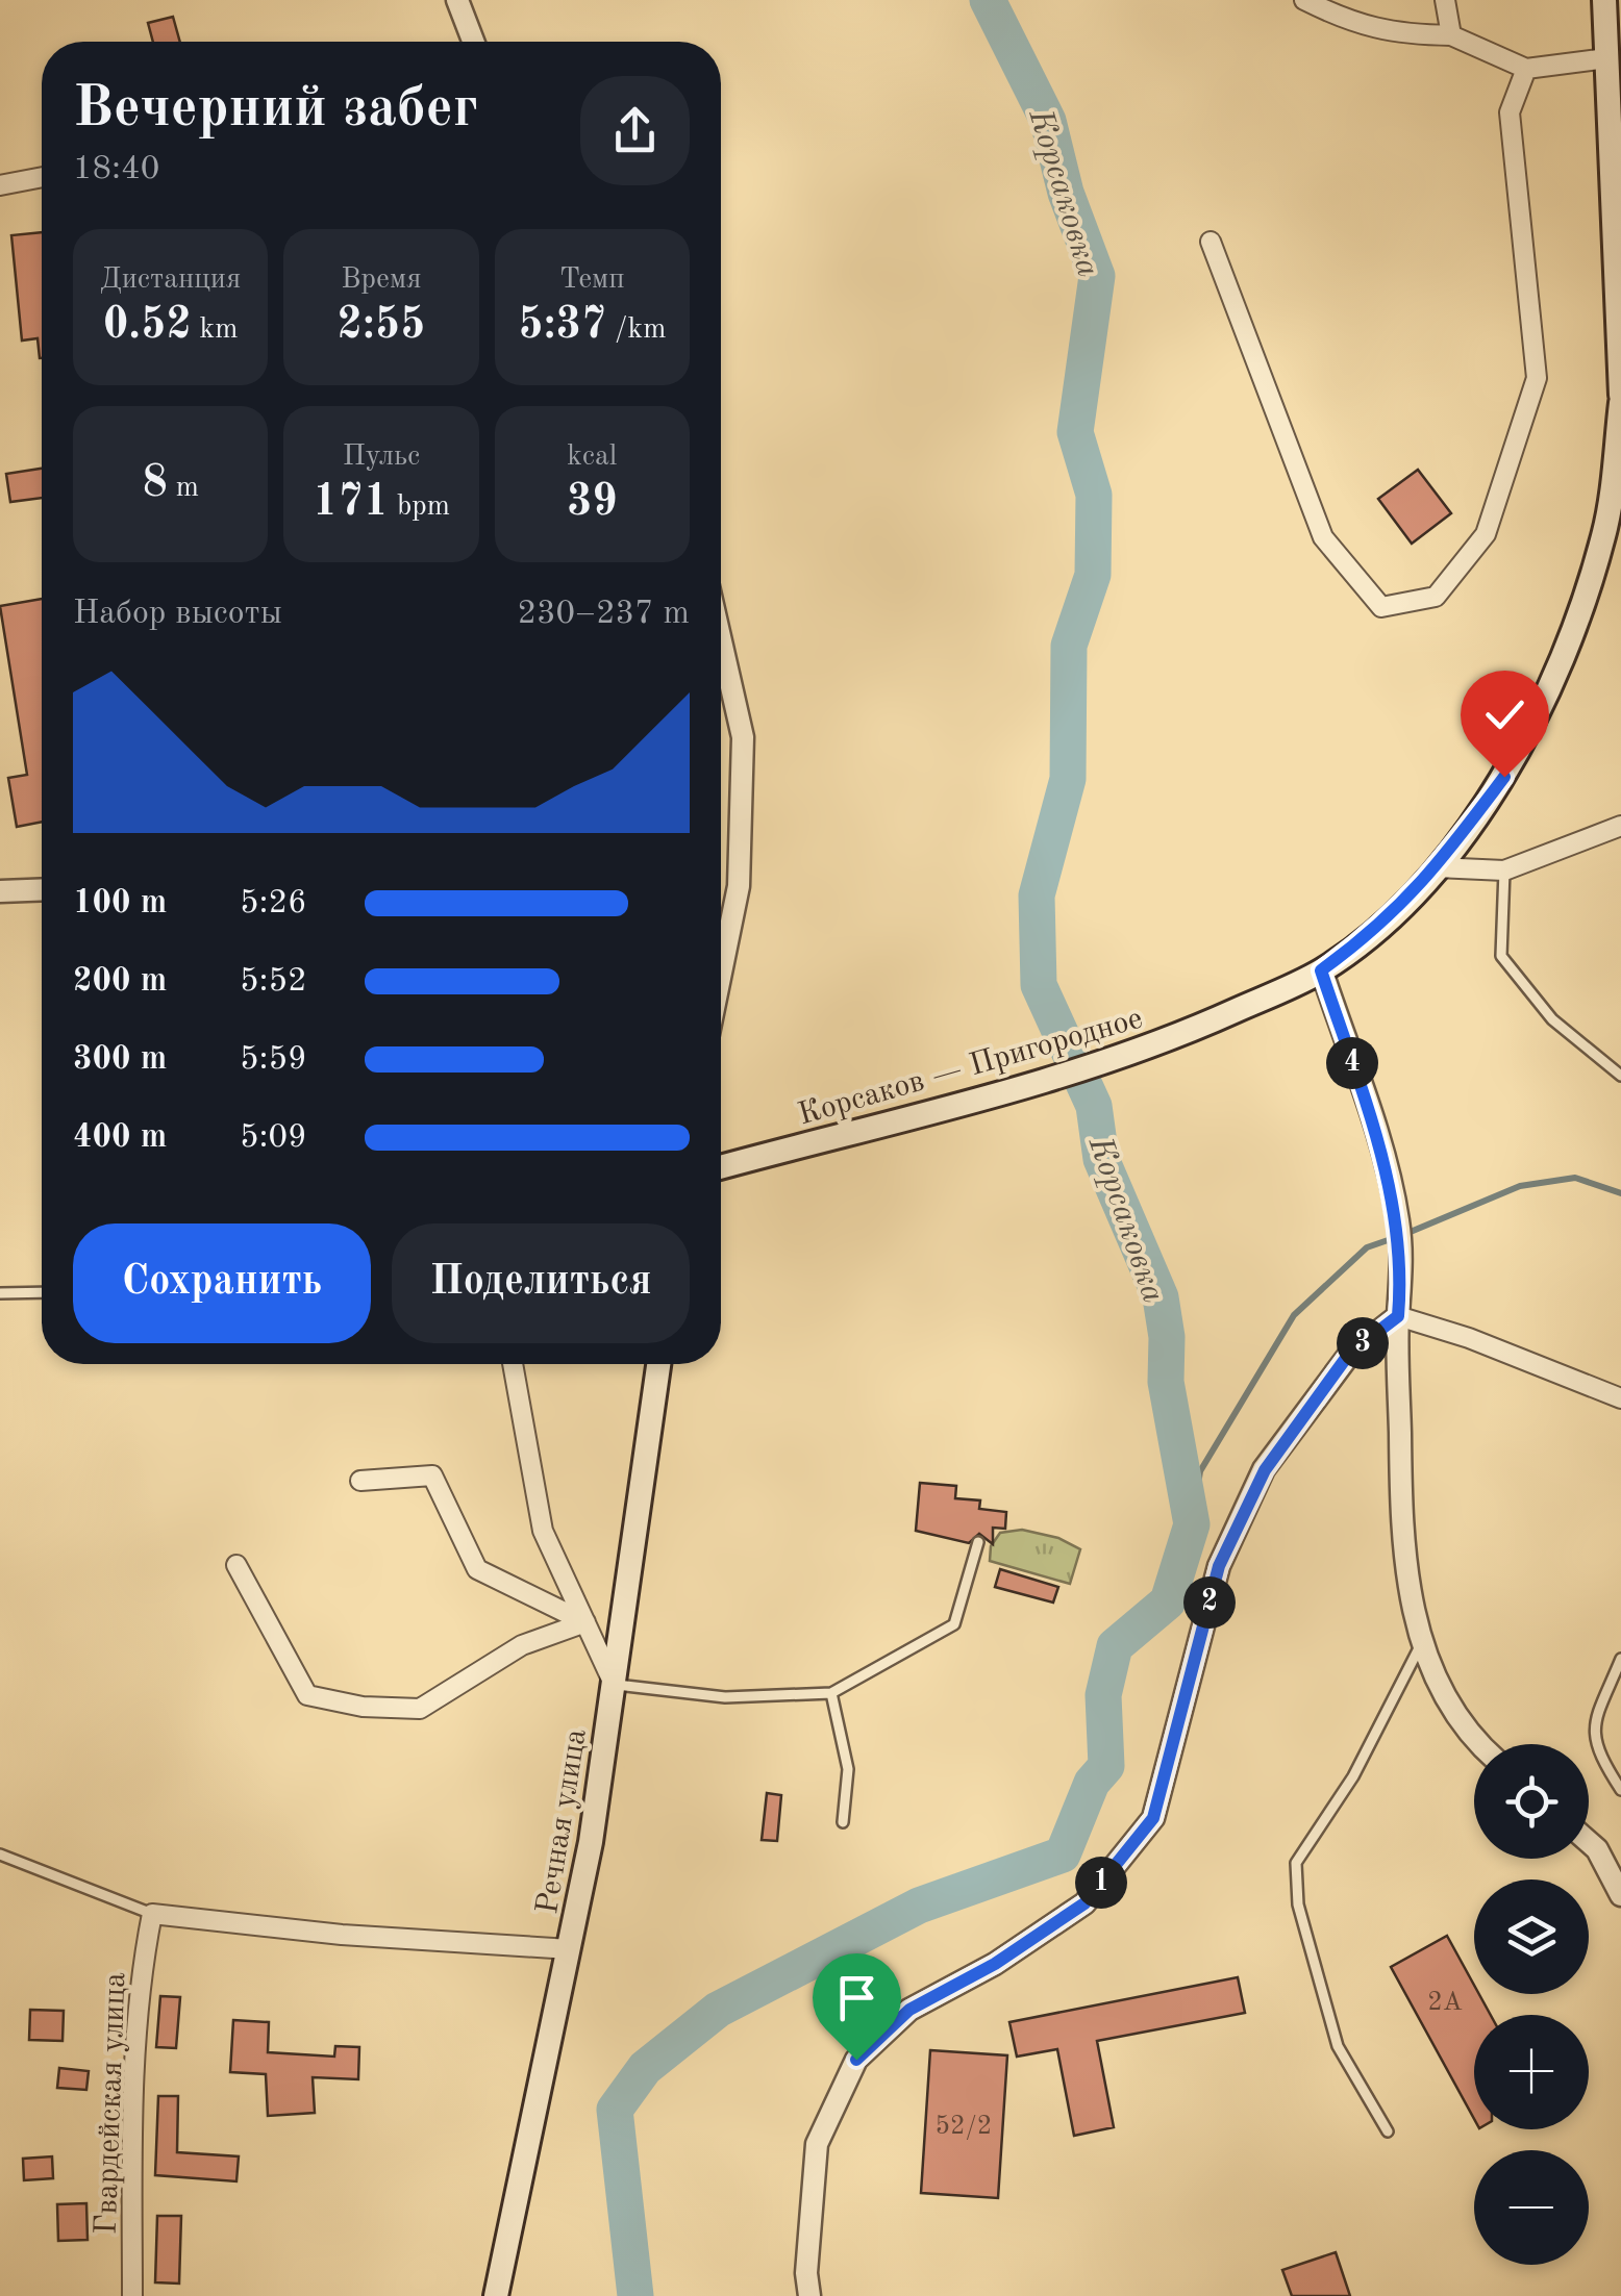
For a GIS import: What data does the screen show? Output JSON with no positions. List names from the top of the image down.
{
  "streets": {
    "main road": ["Корсаков — Пригородное", "Речная улица"],
    "street": ["Гвардейская улица"]
  },
  "water": ["Корсаковка"],
  "house_numbers": ["2А", "52/2"],
  "page": {
    "heading": ["Вечерний забег", "18:40"],
    "stats": [
      ["Дистанция", "0.52 km"],
      ["Время", "2:55"],
      ["Темп", "5:37 /km"],
      ["8 m"],
      ["Пульс", "171 bpm"],
      ["kcal", "39"]
    ],
    "chart": ["Набор высоты", "230–237 m"],
    "list": [
      {
        "name": "100 m",
        "note": "5:26"
      },
      {
        "name": "200 m",
        "note": "5:52"
      },
      {
        "name": "300 m",
        "note": "5:59"
      },
      {
        "name": "400 m",
        "note": "5:09"
      }
    ],
    "pins": [
      "4",
      "3",
      "2",
      "1"
    ],
    "buttons": ["Сохранить", "Поделиться"],
    "map_buttons": ["+", "−"]
  }
}
